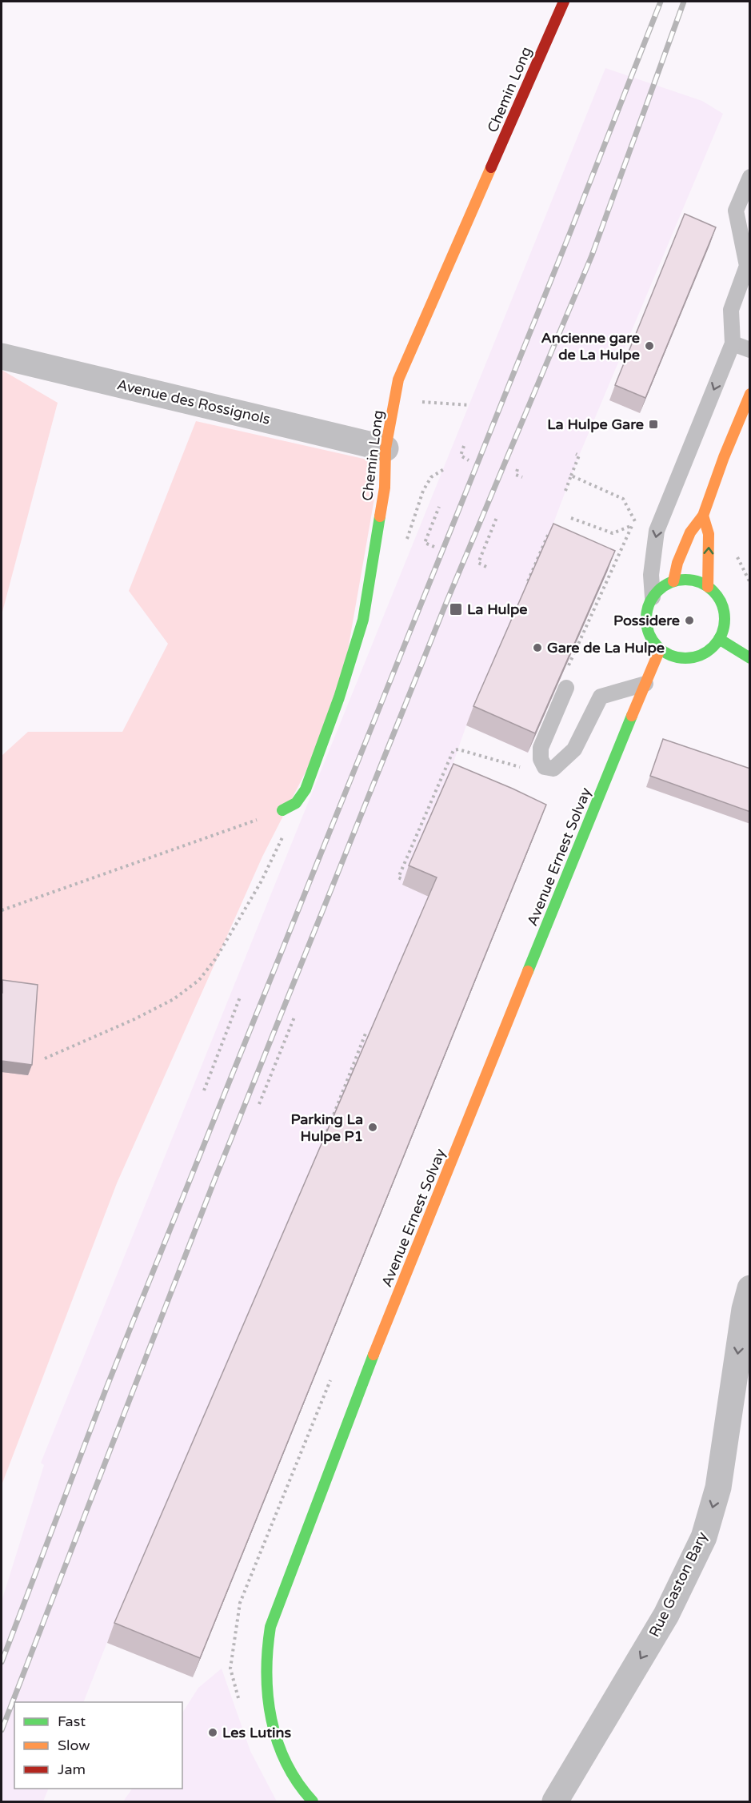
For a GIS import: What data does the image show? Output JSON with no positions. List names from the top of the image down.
{
  "streets": {
    "street": [
      "Chemin Long",
      "Avenue des Rossignols",
      "Avenue Ernest Solvay",
      "Rue Gaston Bary"
    ]
  },
  "crossings": [
    ["Chemin Long", "Avenue des Rossignols"]
  ],
  "one_way": ["Rue Gaston Bary"],
  "places": {
    "other": [
      "Ancienne gare de La Hulpe",
      "Possidere",
      "Gare de La Hulpe",
      "Parking La Hulpe P1",
      "Les Lutins"
    ],
    "transit": ["La Hulpe Gare", "La Hulpe"]
  },
  "legend": ["Fast", "Slow", "Jam"]
}
